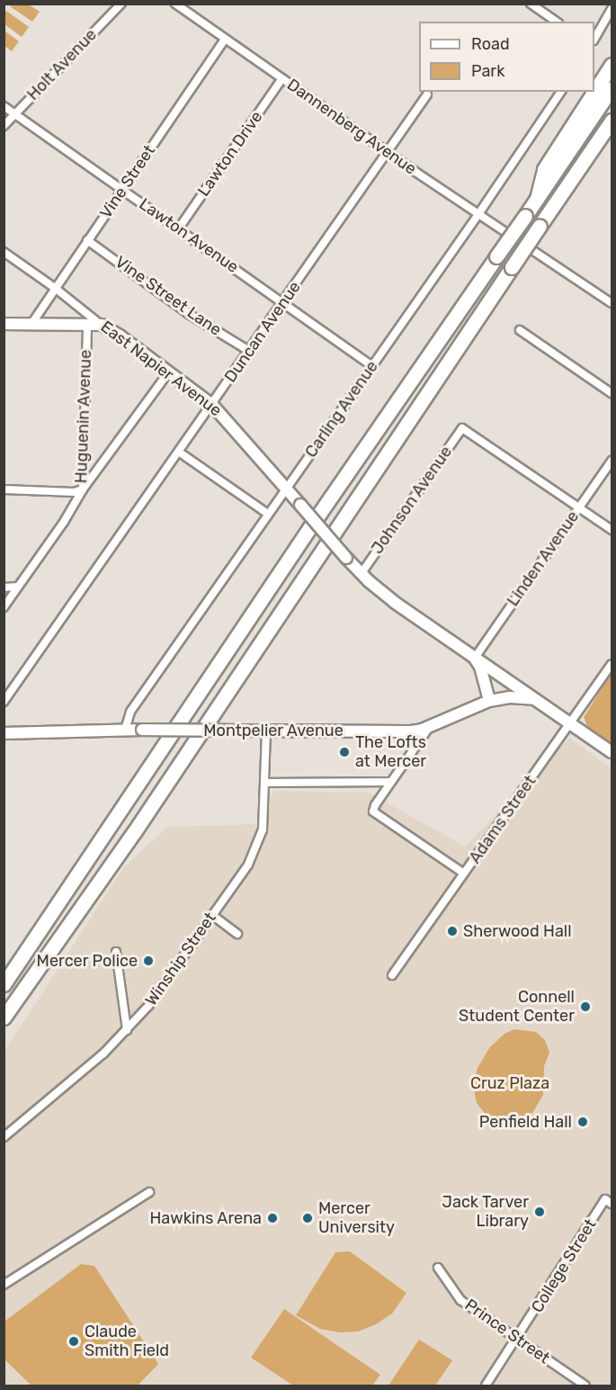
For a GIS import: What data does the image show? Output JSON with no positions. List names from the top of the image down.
{
  "streets": {
    "street": [
      "Holt Avenue",
      "Dannenberg Avenue",
      "Lawton Drive",
      "Vine Street",
      "Lawton Avenue",
      "Vine Street Lane",
      "Duncan Avenue",
      "East Napier Avenue",
      "Carling Avenue",
      "Huguenin Avenue",
      "Johnson Avenue",
      "Linden Avenue",
      "Montpelier Avenue",
      "Adams Street",
      "Winship Street",
      "College Street",
      "Prince Street"
    ]
  },
  "crossings": [
    ["Holt Avenue", "Lawton Avenue"],
    ["Dannenberg Avenue", "Lawton Drive"],
    ["Dannenberg Avenue", "Vine Street"],
    ["Dannenberg Avenue", "Duncan Avenue"],
    ["Dannenberg Avenue", "Carling Avenue"],
    ["Lawton Drive", "Lawton Avenue"],
    ["Vine Street", "Lawton Avenue"],
    ["Vine Street", "Vine Street Lane"],
    ["Vine Street", "East Napier Avenue"],
    ["Lawton Avenue", "Duncan Avenue"],
    ["Lawton Avenue", "Carling Avenue"],
    ["Vine Street Lane", "Duncan Avenue"],
    ["Duncan Avenue", "East Napier Avenue"],
    ["East Napier Avenue", "Carling Avenue"],
    ["East Napier Avenue", "Johnson Avenue"],
    ["East Napier Avenue", "Linden Avenue"],
    ["East Napier Avenue", "Montpelier Avenue"],
    ["East Napier Avenue", "Adams Street"],
    ["Carling Avenue", "Montpelier Avenue"],
    ["Johnson Avenue", "Linden Avenue"],
    ["Montpelier Avenue", "Winship Street"],
    ["College Street", "Prince Street"]
  ],
  "parks": ["Cruz Plaza"],
  "places": [
    "The Lofts at Mercer",
    "Sherwood Hall",
    "Mercer Police",
    "Connell Student Center",
    "Penfield Hall",
    "Jack Tarver Library",
    "Hawkins Arena",
    "Mercer University",
    "Claude Smith Field"
  ],
  "legend": ["Road", "Park"]
}
